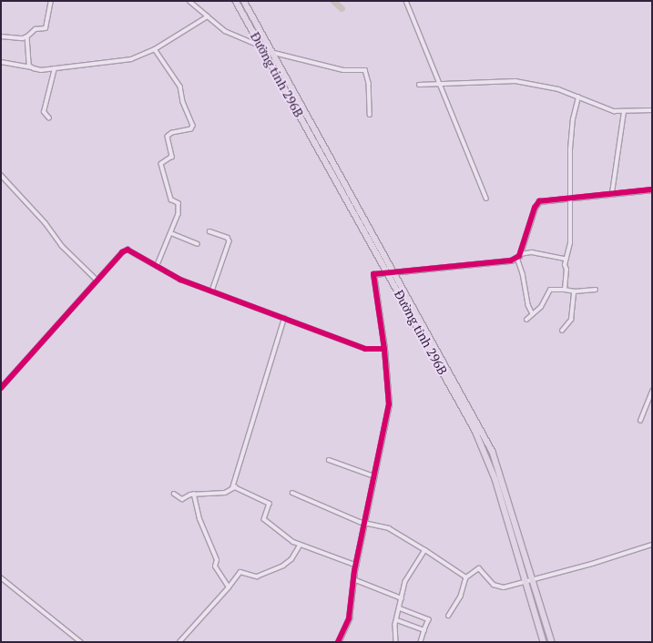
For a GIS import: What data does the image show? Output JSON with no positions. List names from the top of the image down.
{
  "streets": {
    "main road": ["Đường tỉnh 296B"]
  }
}
